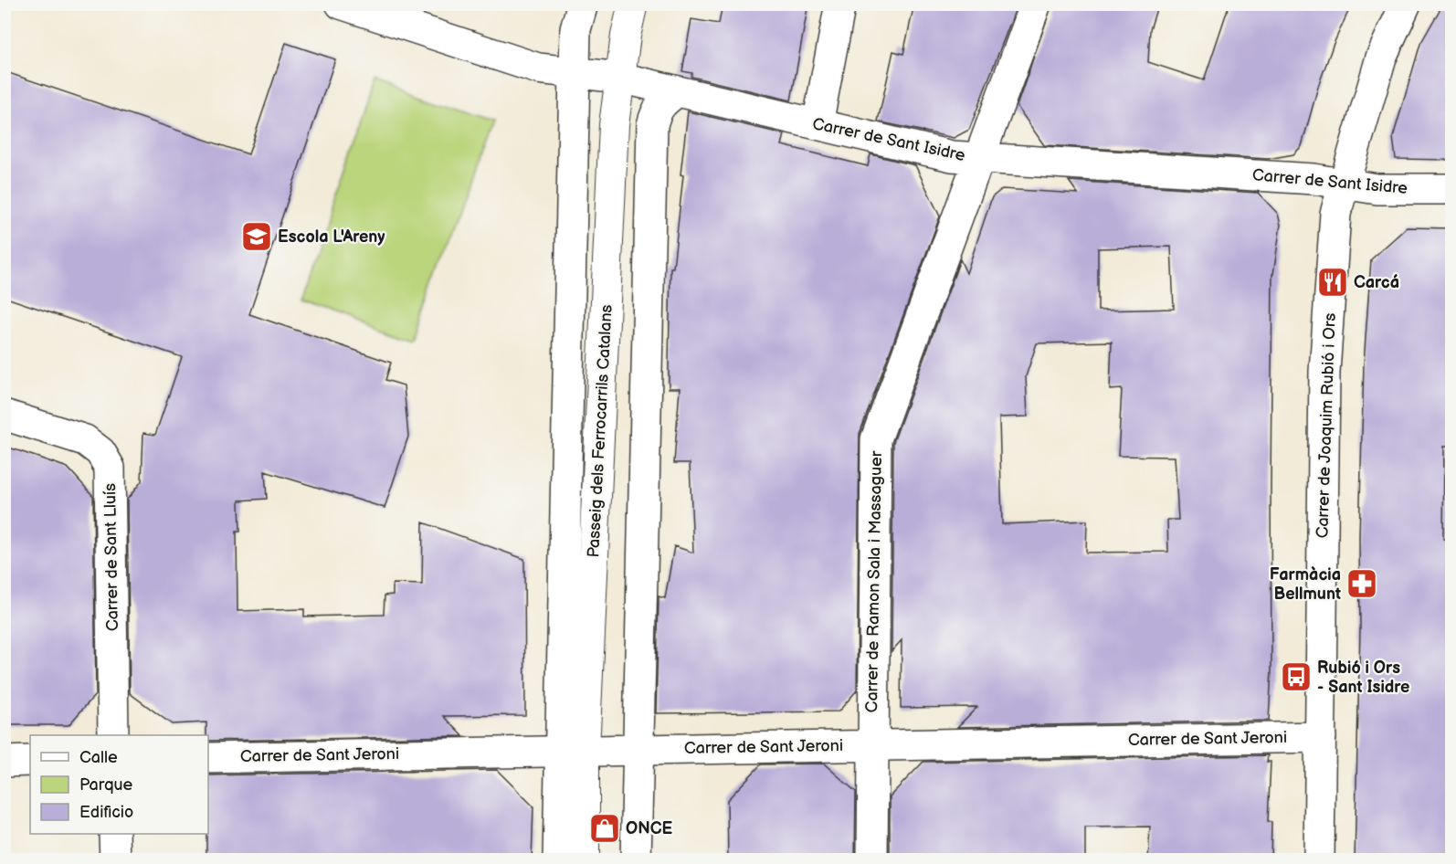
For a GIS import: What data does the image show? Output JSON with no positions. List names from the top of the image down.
{
  "streets": {
    "street": [
      "Carrer de Sant Isidre",
      "Carrer de Joaquim Rubió i Ors",
      "Passeig dels Ferrocarrils Catalans",
      "Carrer de Sant Lluís",
      "Carrer de Ramon Sala i Massaguer",
      "Carrer de Sant Jeroni"
    ]
  },
  "crossings": [
    ["Carrer de Sant Isidre", "Carrer de Joaquim Rubió i Ors"],
    ["Carrer de Sant Isidre", "Passeig dels Ferrocarrils Catalans"],
    ["Carrer de Sant Isidre", "Carrer de Ramon Sala i Massaguer"],
    ["Carrer de Joaquim Rubió i Ors", "Carrer de Sant Jeroni"],
    ["Passeig dels Ferrocarrils Catalans", "Carrer de Sant Jeroni"],
    ["Carrer de Ramon Sala i Massaguer", "Carrer de Sant Jeroni"]
  ],
  "places": {
    "school or university": ["Escola L'Areny"],
    "restaurant": ["Carcá"],
    "pharmacy": ["Farmàcia Bellmunt"],
    "bus stop": ["Rubió i Ors - Sant Isidre"],
    "shop": ["ONCE"]
  },
  "legend": ["Calle", "Parque", "Edificio"]
}
